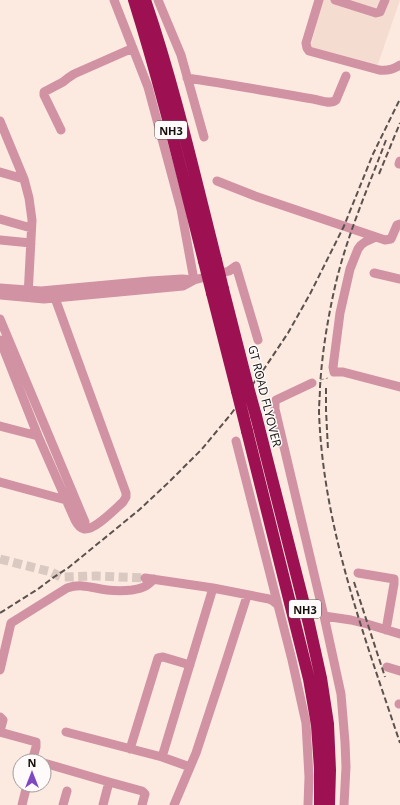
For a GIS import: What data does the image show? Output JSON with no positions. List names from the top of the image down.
{
  "streets": {
    "highway": ["NH3", "GT ROAD FLYOVER"]
  },
  "north": "top"
}
